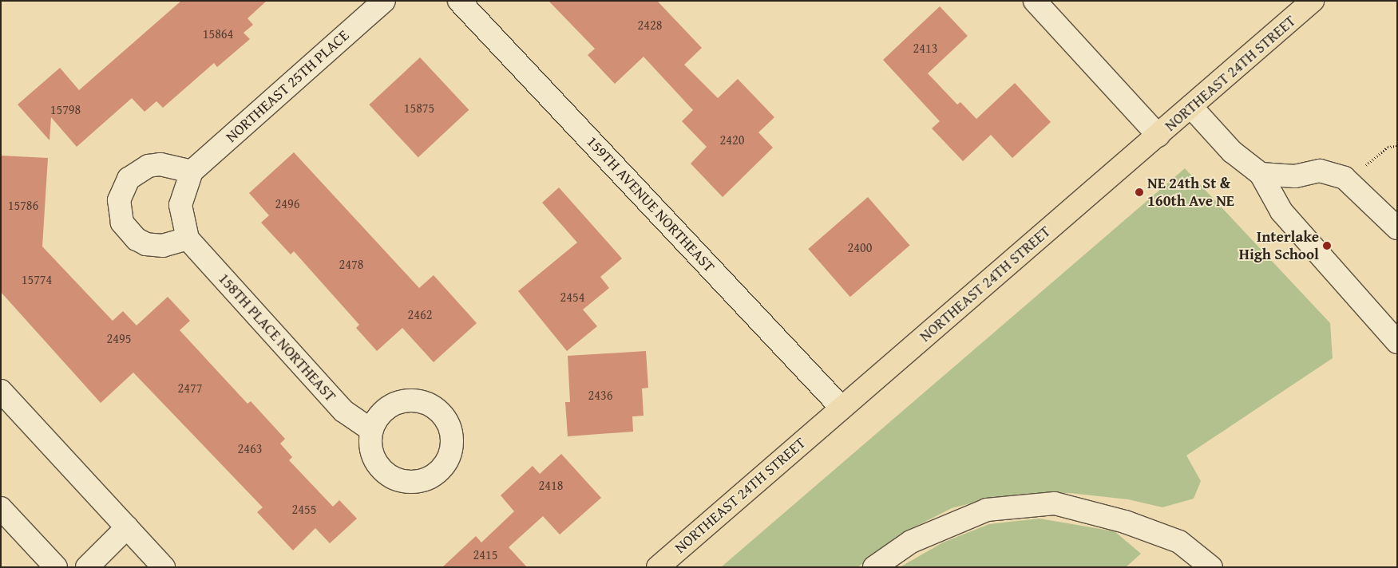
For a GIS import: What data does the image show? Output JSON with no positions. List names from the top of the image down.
{
  "streets": {
    "main road": ["NORTHEAST 24TH STREET"],
    "street": ["NORTHEAST 25TH PLACE", "159TH AVENUE NORTHEAST", "158TH PLACE NORTHEAST"]
  },
  "crossings": [
    ["NORTHEAST 24TH STREET", "159TH AVENUE NORTHEAST"],
    ["NORTHEAST 25TH PLACE", "158TH PLACE NORTHEAST"]
  ],
  "places": ["NE 24th St & 160th Ave NE", "Interlake High School"],
  "house_numbers": [
    "2428",
    "15864",
    "2413",
    "15875",
    "15798",
    "2420",
    "2496",
    "15786",
    "2400",
    "2478",
    "15774",
    "2454",
    "2462",
    "2495",
    "2477",
    "2436",
    "2463",
    "2418",
    "2455",
    "2415"
  ]
}
